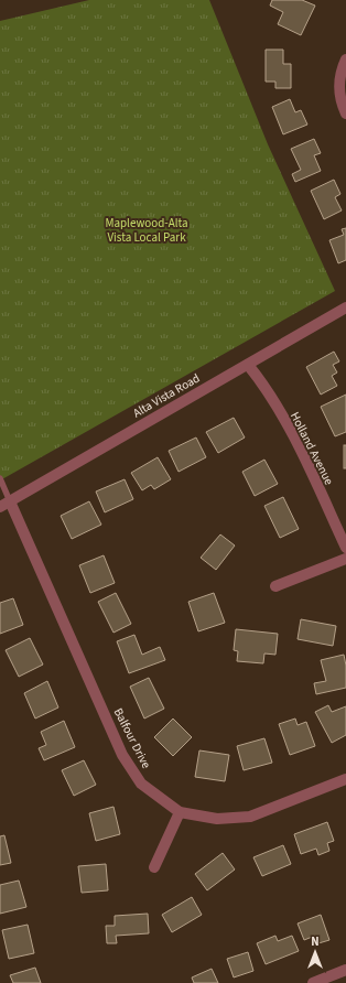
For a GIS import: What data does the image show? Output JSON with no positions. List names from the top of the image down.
{
  "streets": {
    "street": ["Alta Vista Road", "Holland Avenue", "Balfour Drive"]
  },
  "crossings": [
    ["Alta Vista Road", "Holland Avenue"],
    ["Alta Vista Road", "Balfour Drive"]
  ],
  "parks": ["Maplewood-Alta Vista Local Park"],
  "north": "top"
}
